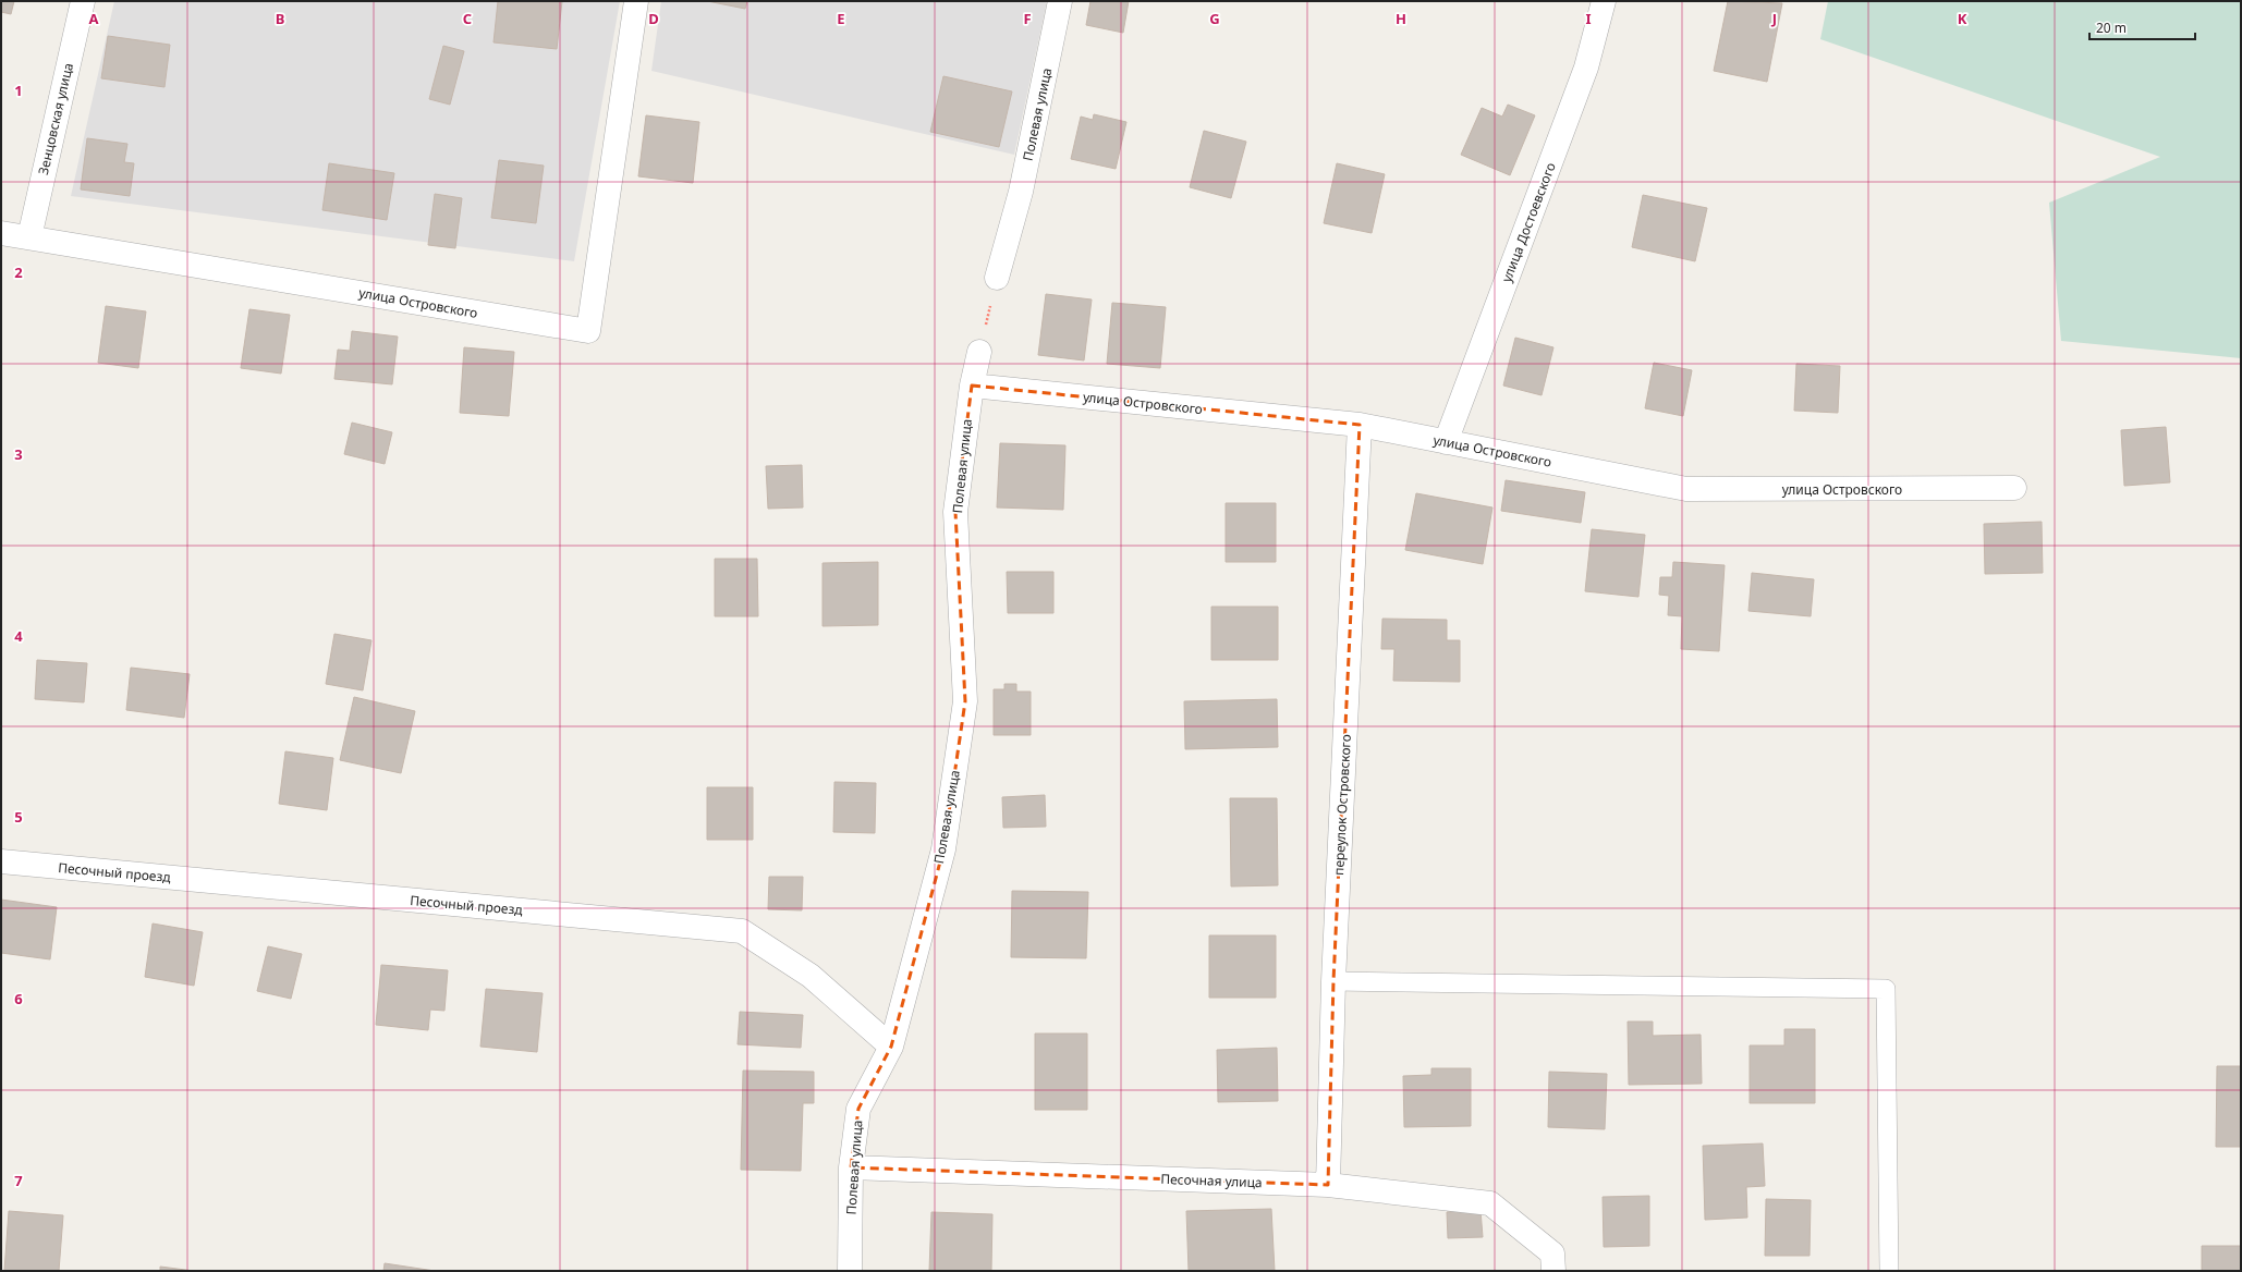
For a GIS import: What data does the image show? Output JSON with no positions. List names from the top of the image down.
{
  "streets": {
    "street": [
      "Полевая улица",
      "Зенцовская улица",
      "улица Достоевского",
      "улица Островского",
      "переулок Островского",
      "Песочный проезд",
      "Песочная улица"
    ]
  },
  "crossings": [
    ["Полевая улица", "улица Островского"],
    ["Полевая улица", "Песочный проезд"],
    ["Полевая улица", "Песочная улица"],
    ["Зенцовская улица", "улица Островского"],
    ["улица Достоевского", "улица Островского"],
    ["улица Островского", "переулок Островского"],
    ["переулок Островского", "Песочная улица"]
  ],
  "scale_bar": "20 m",
  "grid": {
    "columns": [
      "A",
      "B",
      "C",
      "D",
      "E",
      "F",
      "G",
      "H",
      "I",
      "J",
      "K"
    ],
    "rows": [
      "1",
      "2",
      "3",
      "4",
      "5",
      "6",
      "7"
    ]
  }
}
